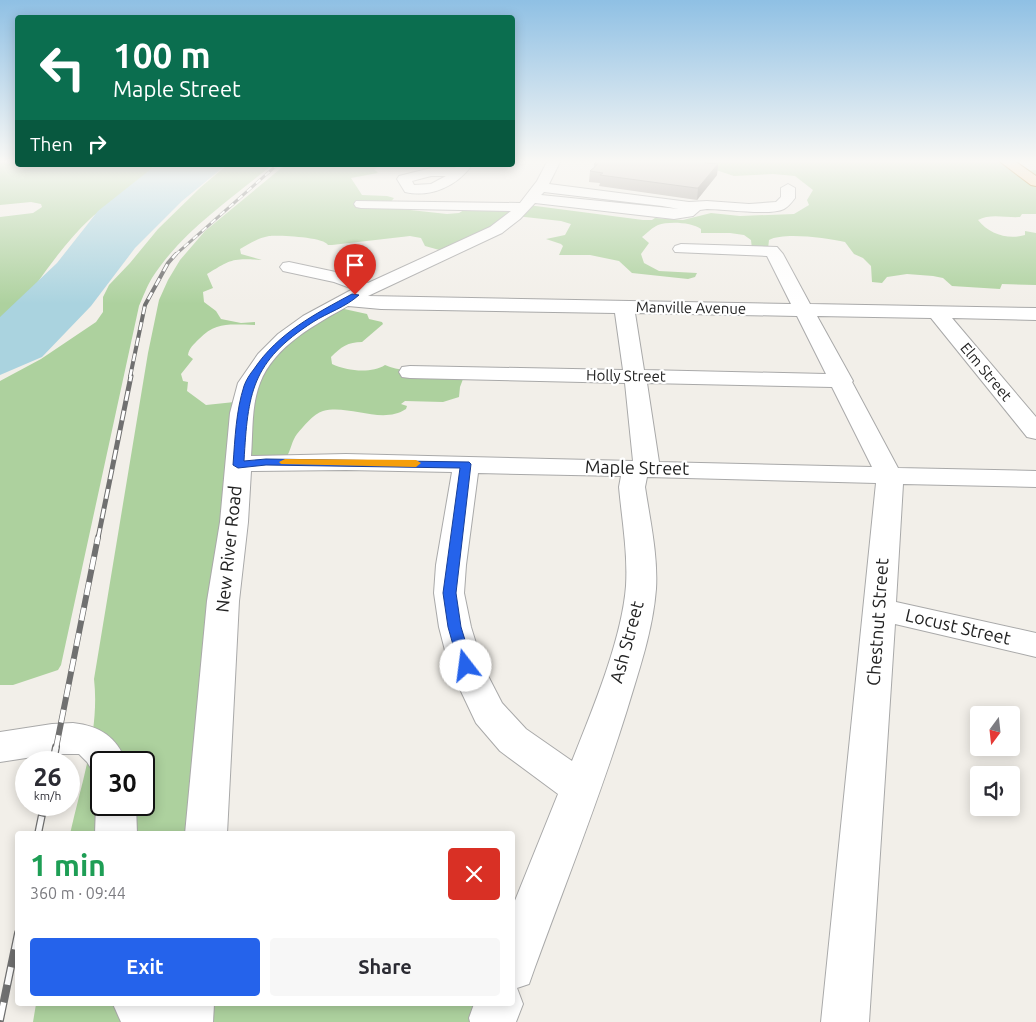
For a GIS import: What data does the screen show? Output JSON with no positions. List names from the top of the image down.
{
  "streets": {
    "street": [
      "Manville Avenue",
      "Elm Street",
      "Holly Street",
      "Maple Street",
      "New River Road",
      "Chestnut Street",
      "Locust Street",
      "Ash Street"
    ]
  },
  "crossings": [
    ["Manville Avenue", "Elm Street"],
    ["Manville Avenue", "New River Road"],
    ["Manville Avenue", "Chestnut Street"],
    ["Manville Avenue", "Ash Street"],
    ["Holly Street", "Chestnut Street"],
    ["Holly Street", "Ash Street"],
    ["Maple Street", "New River Road"],
    ["Maple Street", "Chestnut Street"],
    ["Maple Street", "Ash Street"],
    ["Chestnut Street", "Locust Street"]
  ],
  "north": "bottom",
  "page": {
    "turn": ["100 m", "Maple Street"],
    "then": "Then",
    "speed": "26 km/h",
    "limit": "30",
    "heading": ["1 min", "360 m · 09:44"],
    "buttons": ["Exit", "Share"]
  }
}
